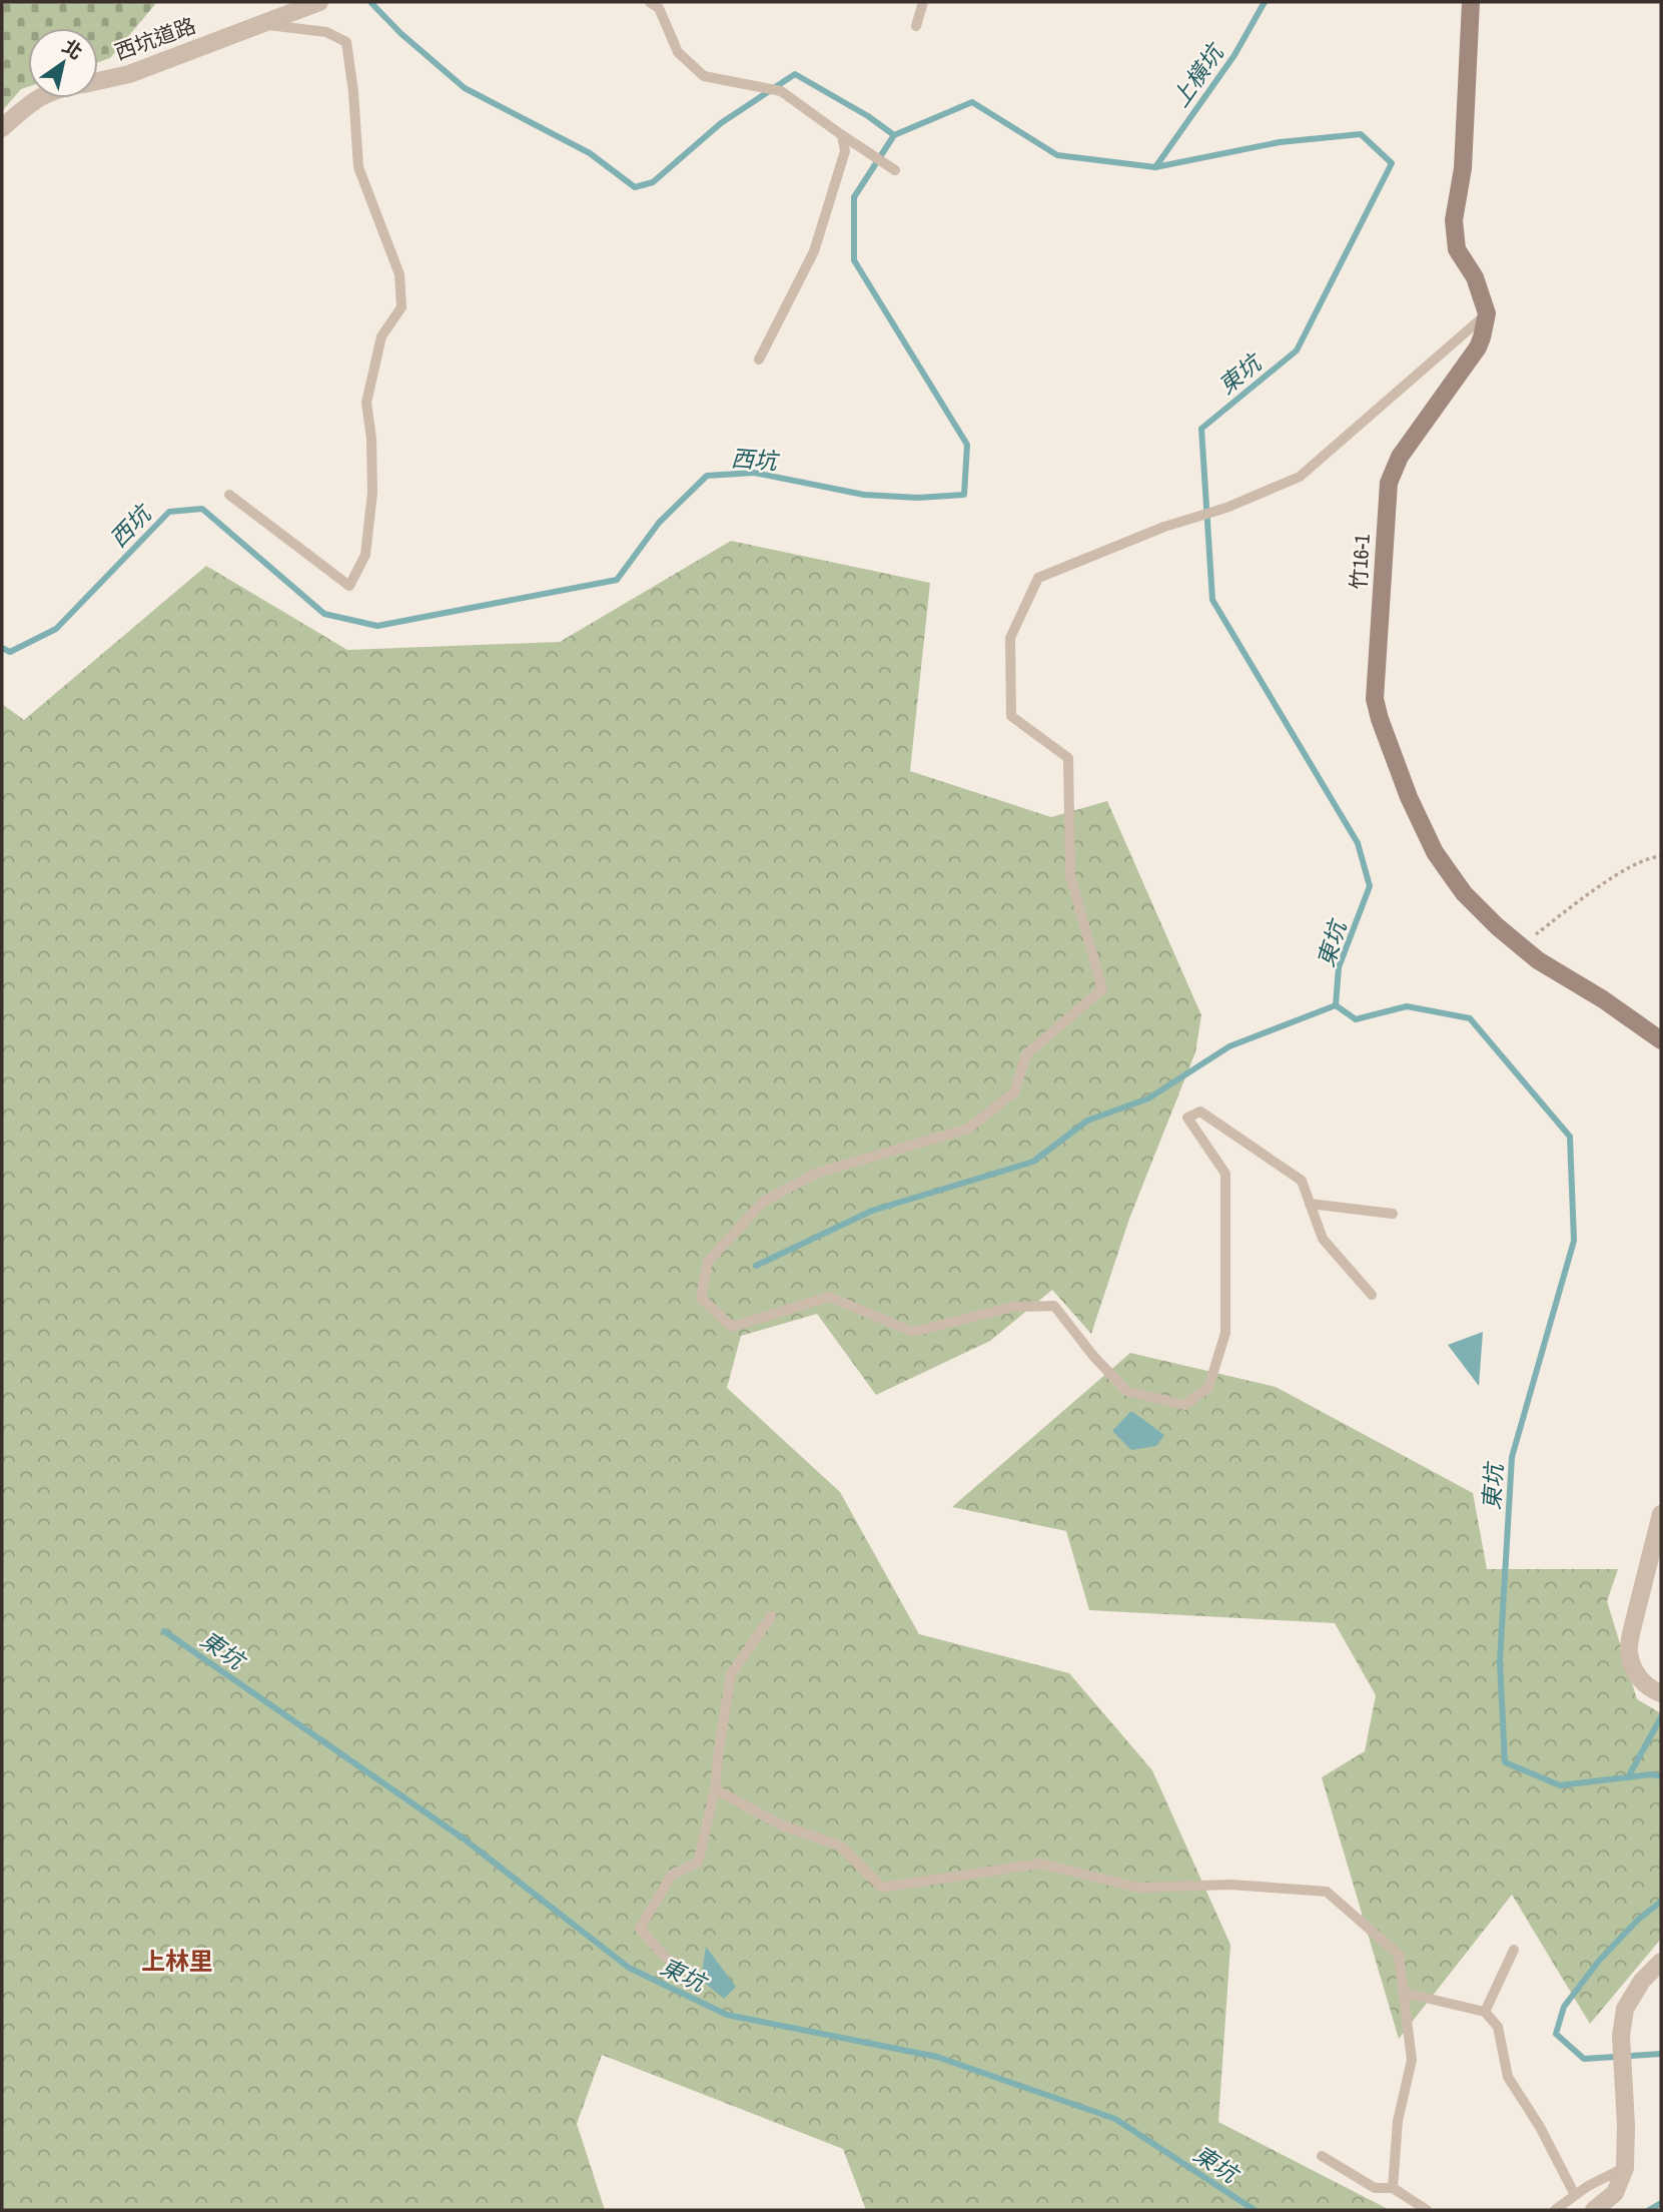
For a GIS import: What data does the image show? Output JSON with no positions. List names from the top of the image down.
{
  "streets": {
    "street": ["西坑道路", "竹16-1"]
  },
  "districts": ["上林里"],
  "water": ["上橫坑", "東坑", "西坑"],
  "north": "top right"
}
